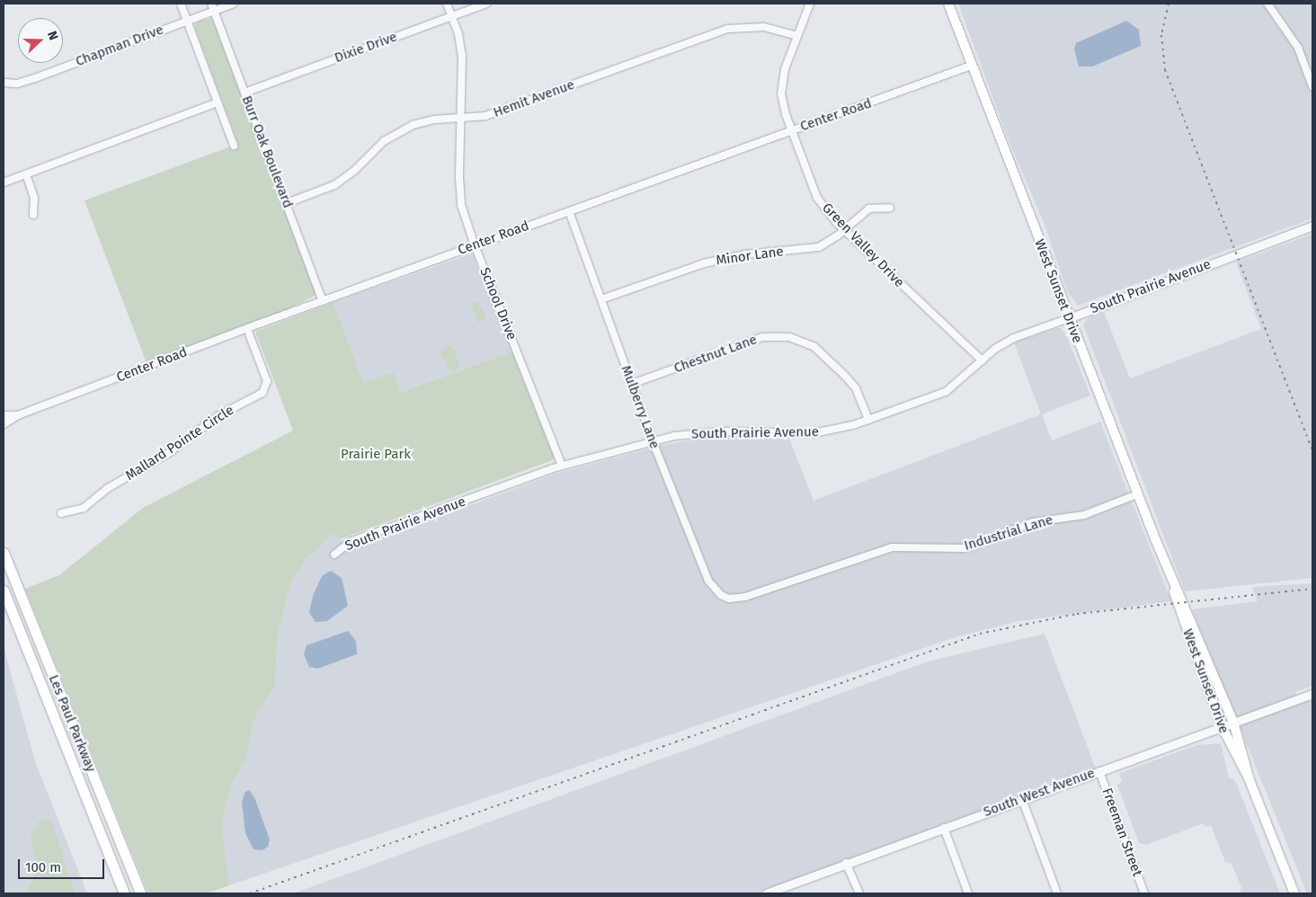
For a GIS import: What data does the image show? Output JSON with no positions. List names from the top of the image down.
{
  "streets": {
    "main road": ["West Sunset Drive", "Les Paul Parkway"],
    "street": [
      "Chapman Drive",
      "Dixie Drive",
      "Hemit Avenue",
      "Center Road",
      "Burr Oak Boulevard",
      "Green Valley Drive",
      "Minor Lane",
      "South Prairie Avenue",
      "School Drive",
      "Chestnut Lane",
      "Mulberry Lane",
      "Mallard Pointe Circle",
      "Industrial Lane",
      "South West Avenue",
      "Freeman Street"
    ]
  },
  "crossings": [
    ["Chapman Drive", "Burr Oak Boulevard"],
    ["Dixie Drive", "Burr Oak Boulevard"],
    ["Dixie Drive", "School Drive"],
    ["Hemit Avenue", "Burr Oak Boulevard"],
    ["Hemit Avenue", "Green Valley Drive"],
    ["Hemit Avenue", "School Drive"],
    ["Center Road", "Burr Oak Boulevard"],
    ["Center Road", "Green Valley Drive"],
    ["Center Road", "West Sunset Drive"],
    ["Center Road", "School Drive"],
    ["Center Road", "Mulberry Lane"],
    ["Center Road", "Mallard Pointe Circle"],
    ["Green Valley Drive", "Minor Lane"],
    ["Green Valley Drive", "South Prairie Avenue"],
    ["Minor Lane", "Mulberry Lane"],
    ["South Prairie Avenue", "West Sunset Drive"],
    ["South Prairie Avenue", "School Drive"],
    ["South Prairie Avenue", "Chestnut Lane"],
    ["South Prairie Avenue", "Mulberry Lane"],
    ["West Sunset Drive", "Industrial Lane"],
    ["West Sunset Drive", "South West Avenue"],
    ["Chestnut Lane", "Mulberry Lane"],
    ["Mulberry Lane", "Industrial Lane"],
    ["South West Avenue", "Freeman Street"]
  ],
  "parks": ["Prairie Park"],
  "scale_bar": "100 m",
  "north": "right"
}
